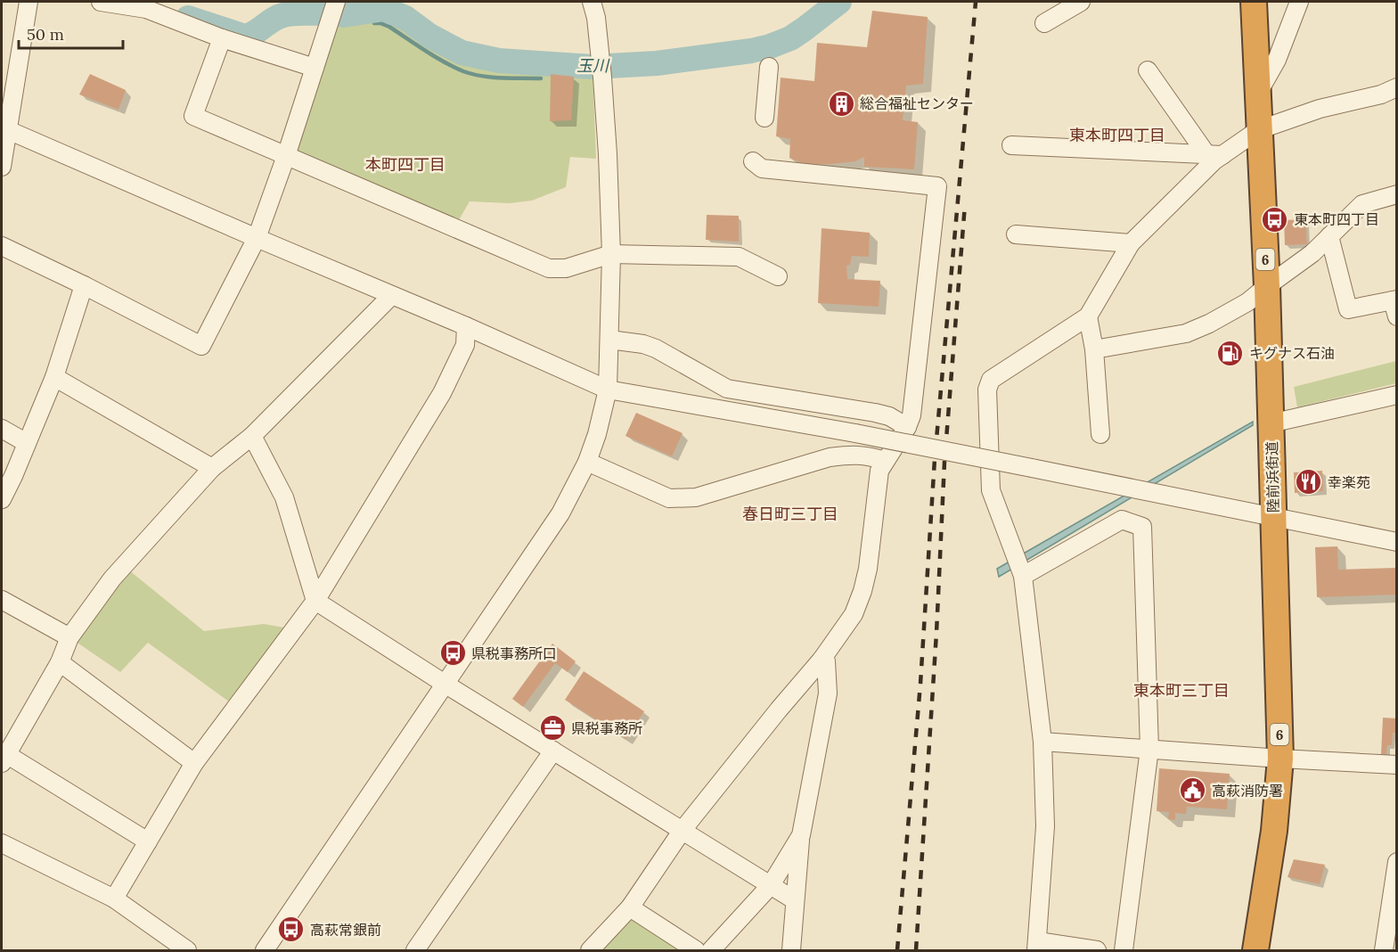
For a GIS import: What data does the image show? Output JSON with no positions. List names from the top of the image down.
{
  "streets": {
    "highway": ["6", "陸前浜街道"]
  },
  "districts": [
    "東本町四丁目",
    "本町四丁目",
    "春日町三丁目",
    "東本町三丁目"
  ],
  "water": ["玉川"],
  "places": {
    "building": ["総合福祉センター"],
    "bus stop": ["東本町四丁目", "県税事務所口", "高萩常銀前"],
    "fuel station": ["キグナス石油"],
    "restaurant": ["幸楽苑"],
    "office": ["県税事務所"],
    "public building": ["高萩消防署"]
  },
  "scale_bar": "50 m"
}
